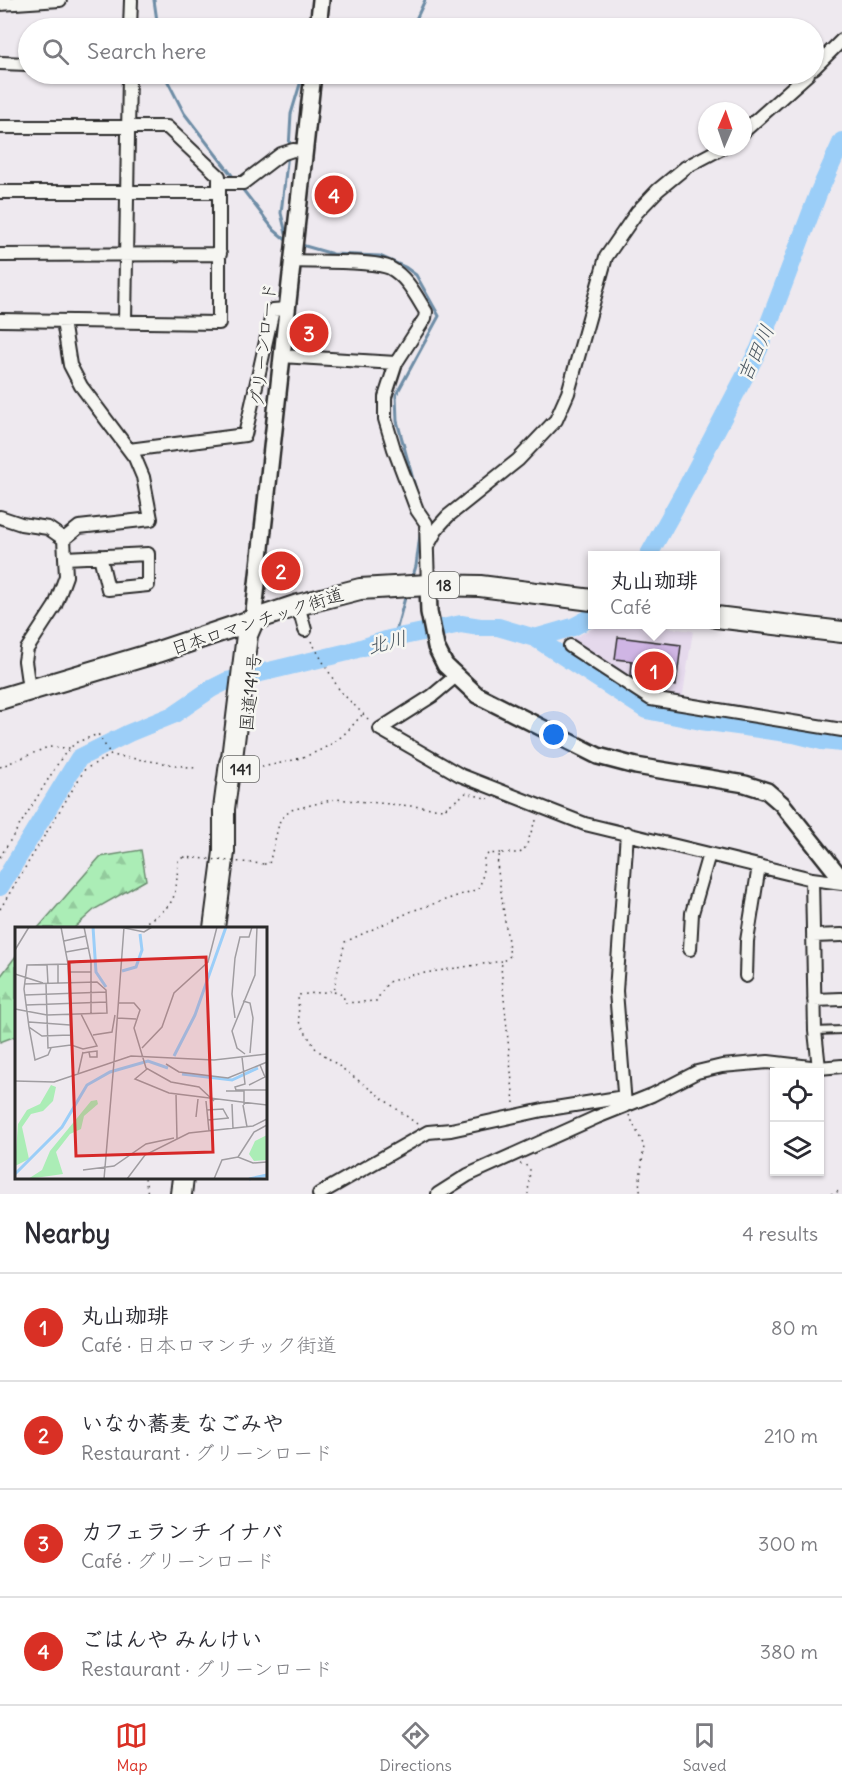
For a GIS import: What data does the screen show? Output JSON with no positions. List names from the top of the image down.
{
  "streets": {
    "highway": [
      "18",
      "日本ロマンチック街道",
      "国道141号",
      "141"
    ],
    "street": ["グリーンロード"]
  },
  "crossings": [
    ["グリーンロード", "日本ロマンチック街道"],
    ["グリーンロード", "国道141号"],
    ["日本ロマンチック街道", "国道141号"]
  ],
  "water": ["吉田川", "北川"],
  "north": "top",
  "page": {
    "search": "Search here",
    "pins": [
      "4",
      "3",
      "2",
      "1"
    ],
    "popup": ["丸山珈琲", "Café"],
    "heading": ["Nearby", "4 results"],
    "list": [
      {
        "mark": "1",
        "name": "丸山珈琲",
        "note": "Café · 日本ロマンチック街道",
        "value": "80 m"
      },
      {
        "mark": "2",
        "name": "いなか蕎麦 なごみや",
        "note": "Restaurant · グリーンロード",
        "value": "210 m"
      },
      {
        "mark": "3",
        "name": "カフェランチ イナバ",
        "note": "Café · グリーンロード",
        "value": "300 m"
      },
      {
        "mark": "4",
        "name": "ごはんや みんけい",
        "note": "Restaurant · グリーンロード",
        "value": "380 m"
      }
    ],
    "nav": ["Map", "Directions", "Saved"]
  }
}
